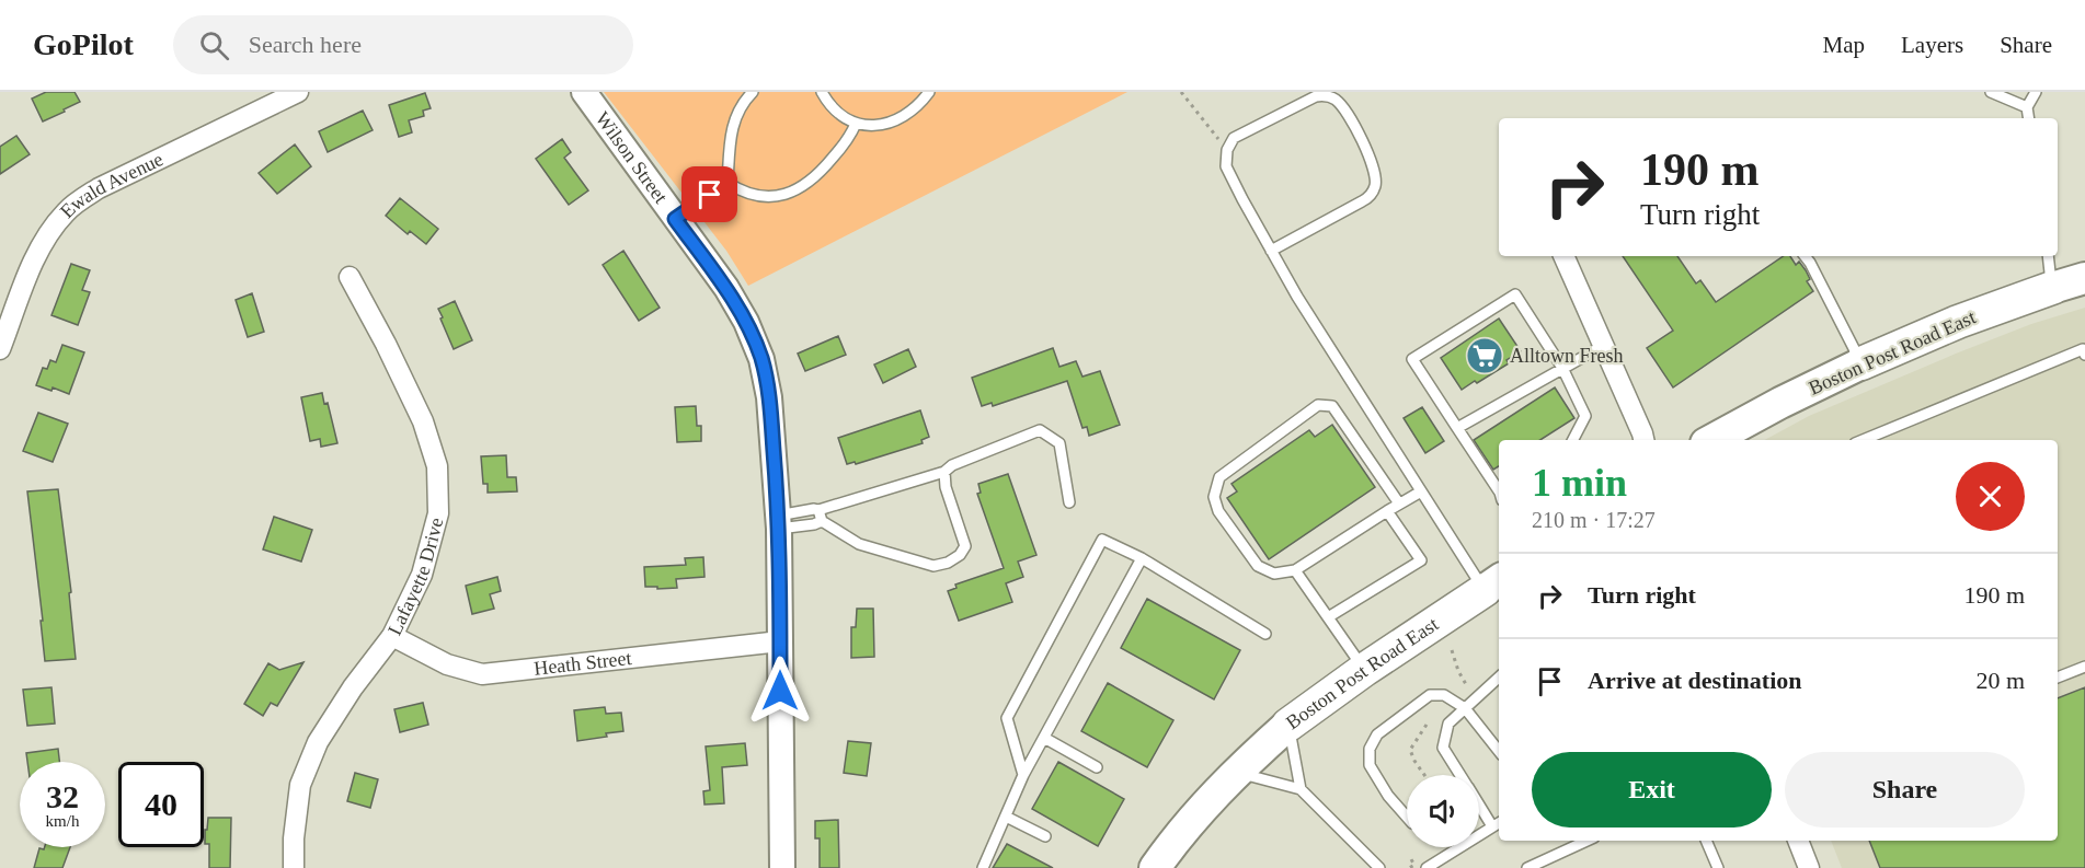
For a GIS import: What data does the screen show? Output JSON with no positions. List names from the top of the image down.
{
  "streets": {
    "highway": ["Boston Post Road East"],
    "street": [
      "Wilson Street",
      "Ewald Avenue",
      "Lafayette Drive",
      "Heath Street"
    ]
  },
  "crossings": [
    ["Wilson Street", "Heath Street"],
    ["Lafayette Drive", "Heath Street"]
  ],
  "places": {
    "supermarket": ["Alltown Fresh"]
  },
  "page": {
    "header": "GoPilot",
    "search": "Search here",
    "nav": ["Map", "Layers", "Share"],
    "turn": ["190 m", "Turn right"],
    "heading": ["1 min", "210 m · 17:27"],
    "list": [
      {
        "name": "Turn right",
        "value": "190 m"
      },
      {
        "name": "Arrive at destination",
        "value": "20 m"
      }
    ],
    "buttons": ["Exit", "Share"],
    "speed": "32 km/h",
    "limit": "40"
  }
}
